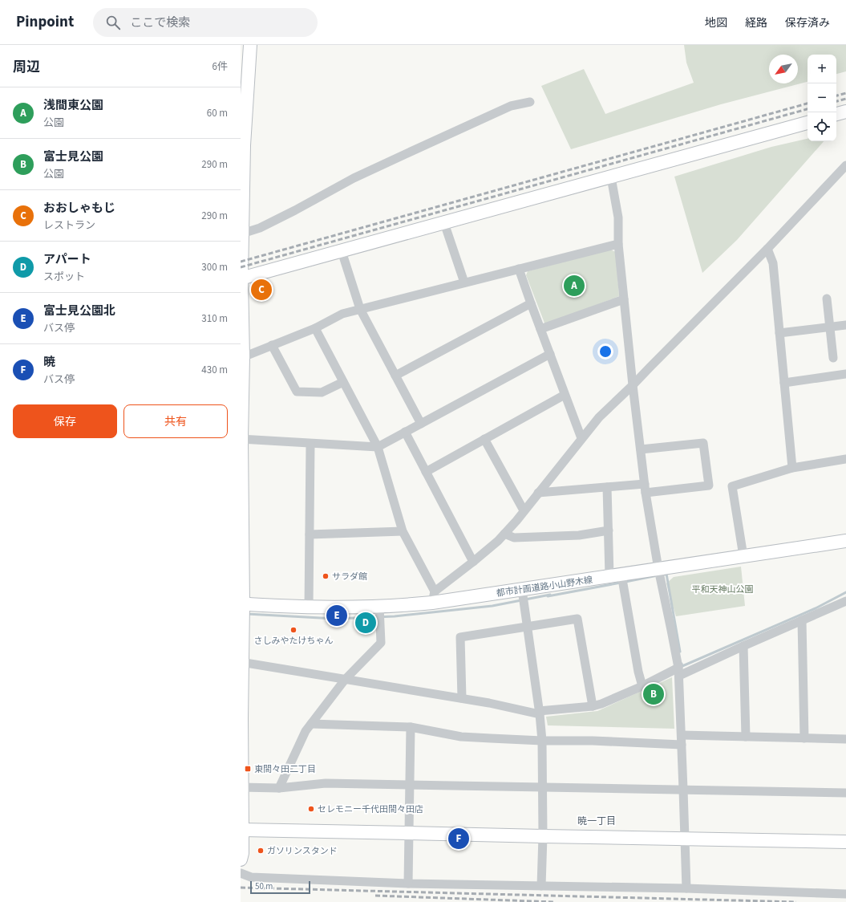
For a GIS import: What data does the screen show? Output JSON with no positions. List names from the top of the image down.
{
  "streets": {
    "street": ["都市計画道路小山野木線"]
  },
  "districts": ["暁一丁目"],
  "parks": ["平和天神山公園"],
  "places": {
    "other": [
      "サラダ館",
      "さしみやたけちゃん",
      "セレモニー千代田間々田店",
      "ガソリンスタンド"
    ],
    "transit": ["東間々田二丁目"]
  },
  "scale_bar": "50 m",
  "north": "bottom left",
  "page": {
    "header": "Pinpoint",
    "search": "ここで検索",
    "nav": ["地図", "経路", "保存済み"],
    "heading": ["周辺", "6件"],
    "map_buttons": ["+", "−"],
    "list": [
      {
        "mark": "A",
        "name": "浅間東公園",
        "note": "公園",
        "value": "60 m"
      },
      {
        "mark": "B",
        "name": "富士見公園",
        "note": "公園",
        "value": "290 m"
      },
      {
        "mark": "C",
        "name": "おおしゃもじ",
        "note": "レストラン",
        "value": "290 m"
      },
      {
        "mark": "D",
        "name": "アパート",
        "note": "スポット",
        "value": "300 m"
      },
      {
        "mark": "E",
        "name": "富士見公園北",
        "note": "バス停",
        "value": "310 m"
      },
      {
        "mark": "F",
        "name": "暁",
        "note": "バス停",
        "value": "430 m"
      }
    ],
    "pins": [
      "A",
      "C",
      "E",
      "D",
      "B",
      "F"
    ],
    "buttons": ["保存", "共有"],
    "scale": "50 m"
  }
}
